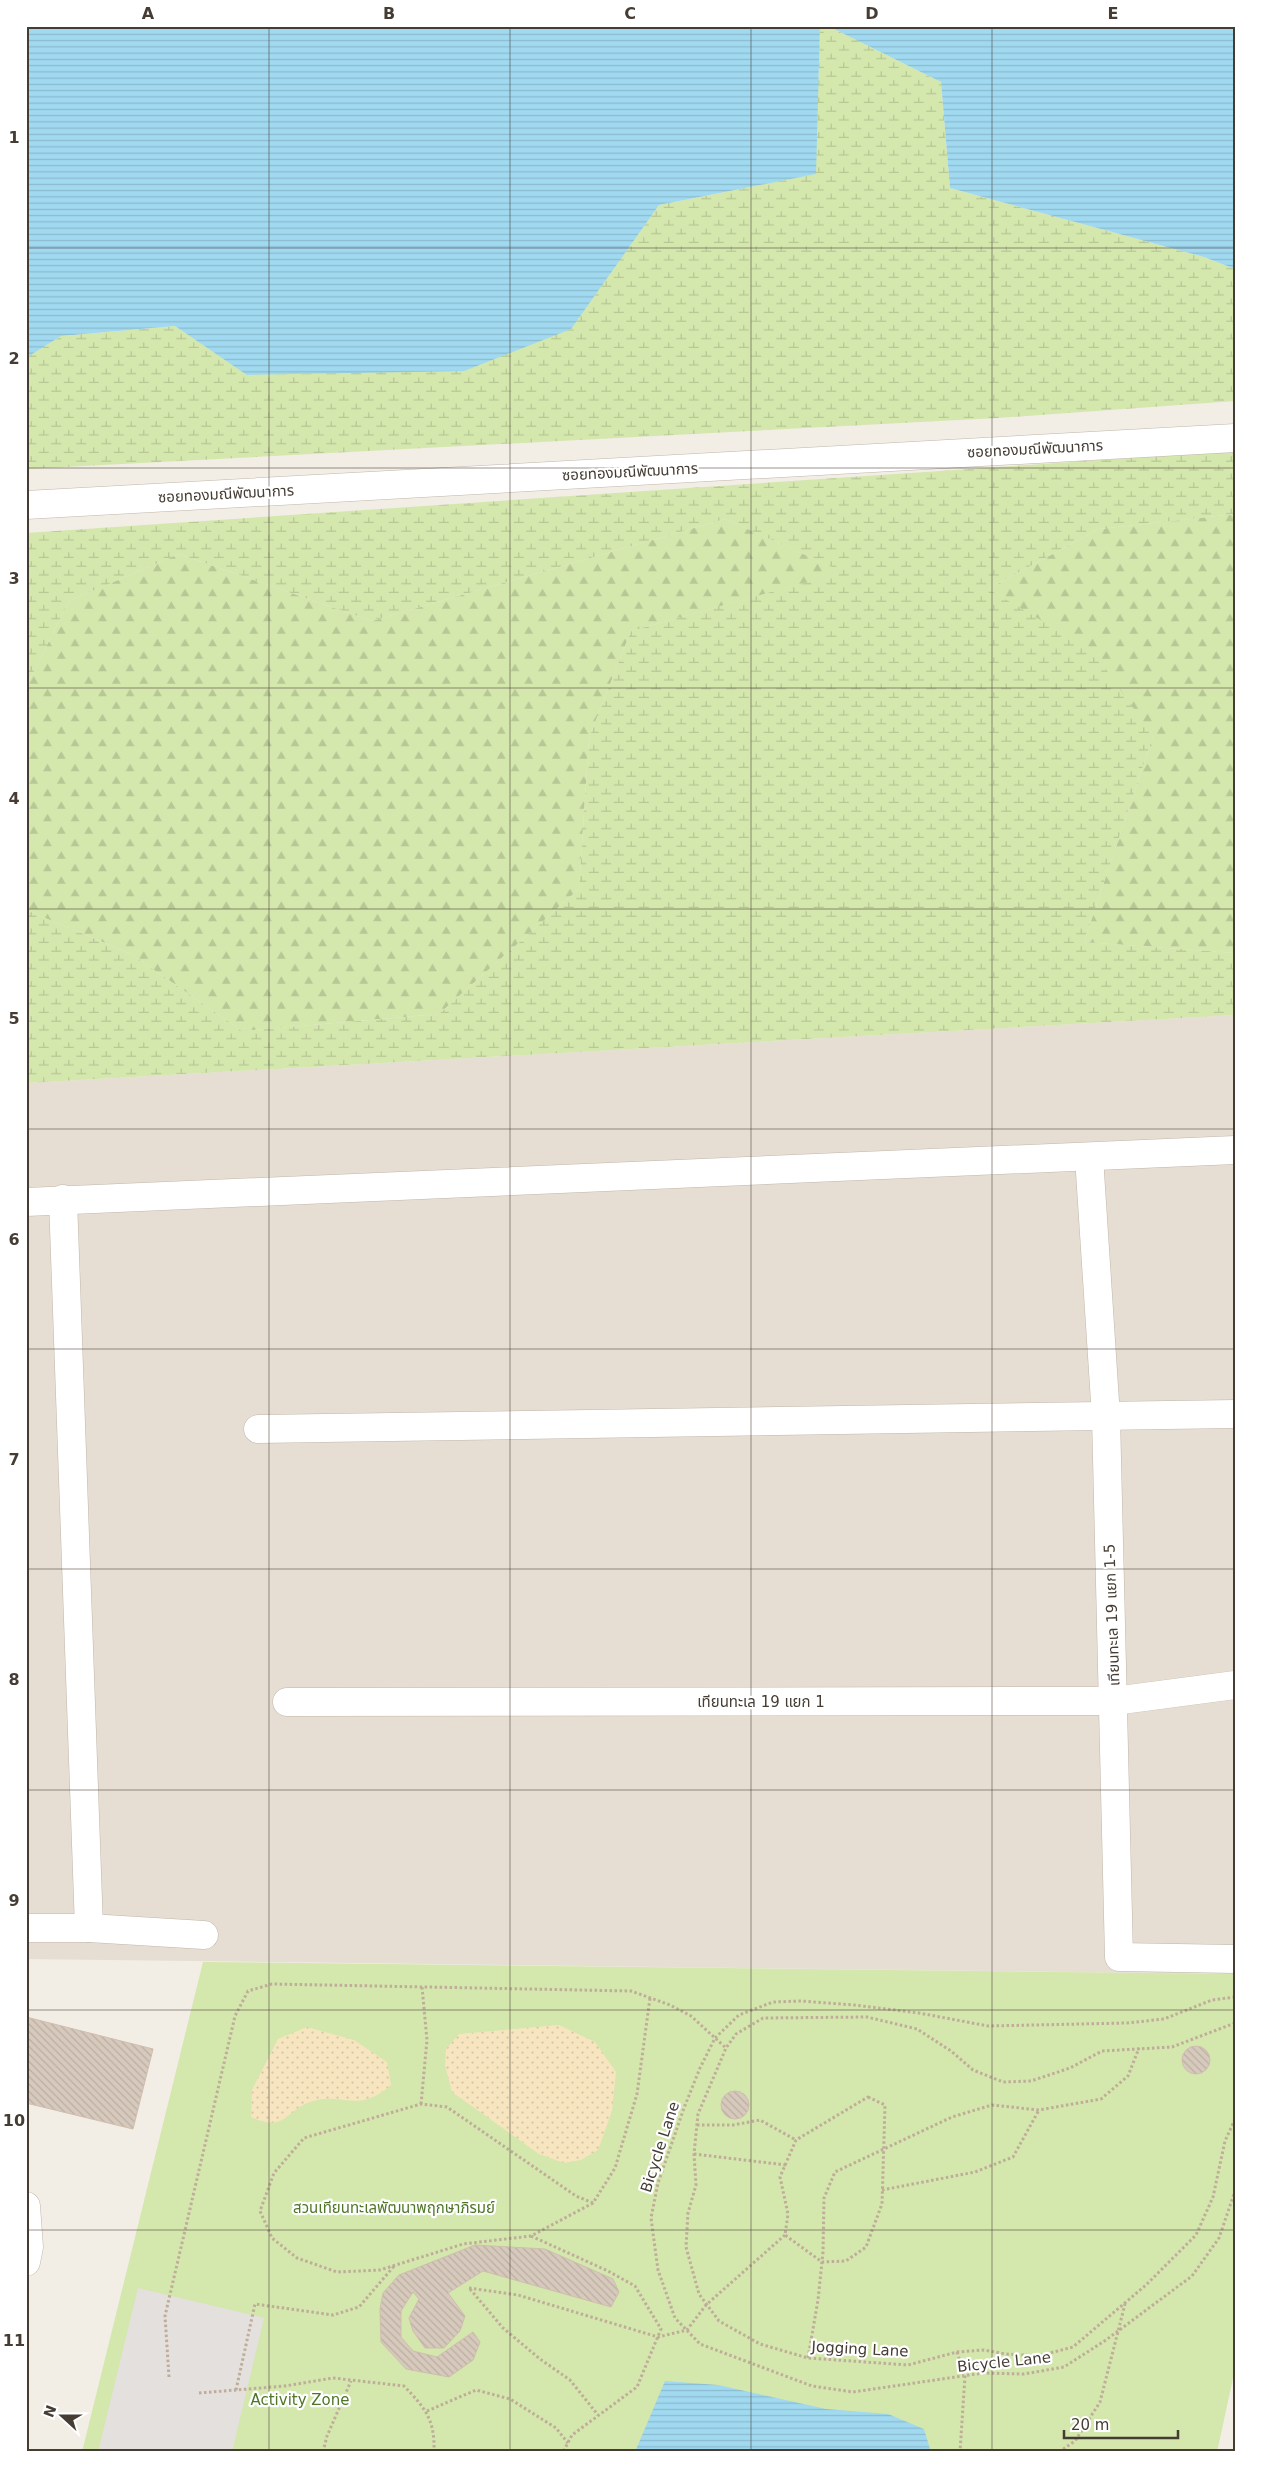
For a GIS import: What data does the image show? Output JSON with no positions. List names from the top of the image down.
{
  "streets": {
    "street": ["ซอยทองมณีพัฒนาการ", "เทียนทะเล 19 แยก 1-5", "เทียนทะเล 19 แยก 1"],
    "path": ["Bicycle Lane", "Jogging Lane"]
  },
  "crossings": [
    ["เทียนทะเล 19 แยก 1-5", "เทียนทะเล 19 แยก 1"]
  ],
  "parks": ["สวนเทียนทะเลพัฒนาพฤกษาภิรมย์", "Activity Zone"],
  "scale_bar": "20 m",
  "north": "left",
  "grid": {
    "columns": [
      "A",
      "B",
      "C",
      "D",
      "E"
    ],
    "rows": [
      "1",
      "2",
      "3",
      "4",
      "5",
      "6",
      "7",
      "8",
      "9",
      "10",
      "11"
    ]
  }
}
